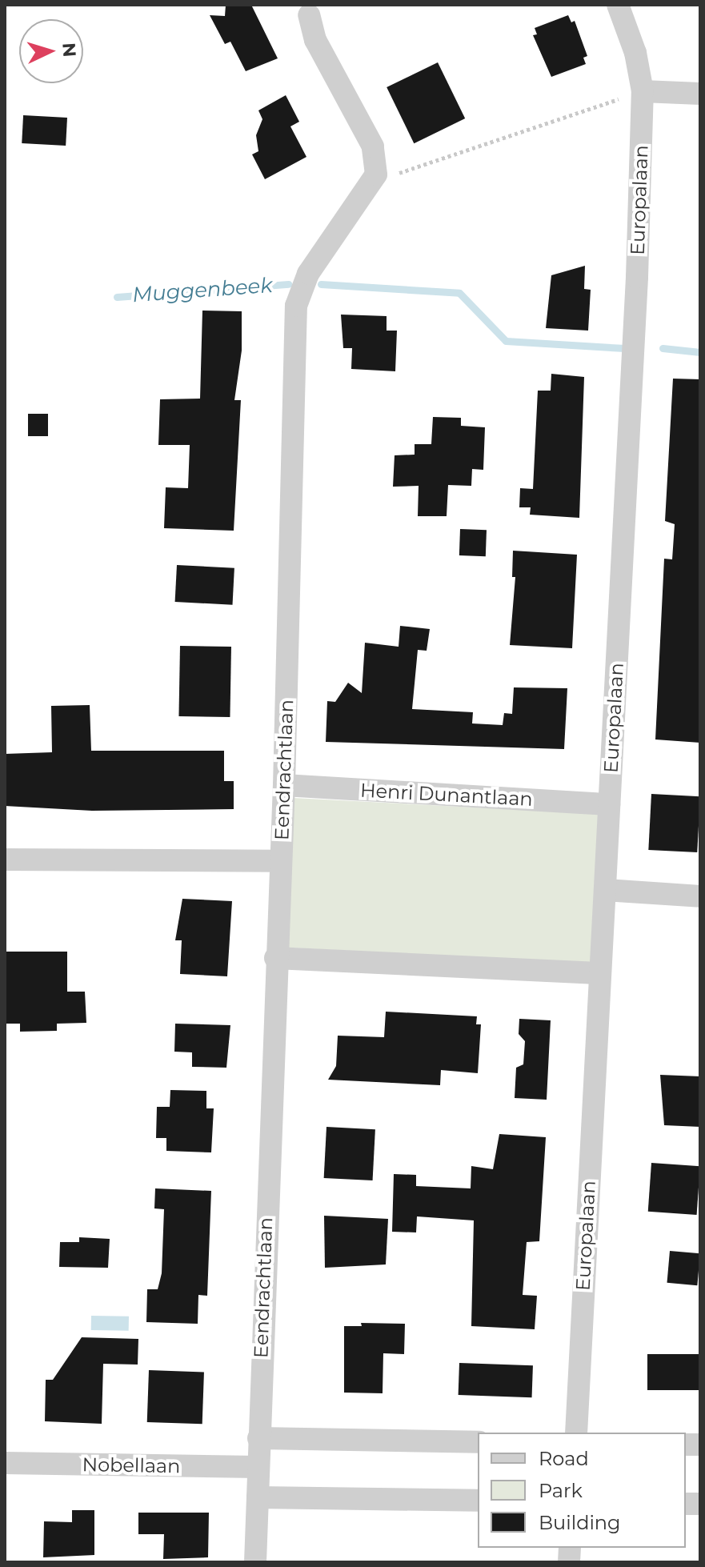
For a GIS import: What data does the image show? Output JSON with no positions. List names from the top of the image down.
{
  "streets": {
    "street": [
      "Europalaan",
      "Eendrachtlaan",
      "Henri Dunantlaan",
      "Nobellaan"
    ]
  },
  "crossings": [
    ["Europalaan", "Henri Dunantlaan"],
    ["Eendrachtlaan", "Henri Dunantlaan"],
    ["Eendrachtlaan", "Nobellaan"]
  ],
  "water": ["Muggenbeek"],
  "legend": ["Road", "Park", "Building"],
  "north": "right"
}
